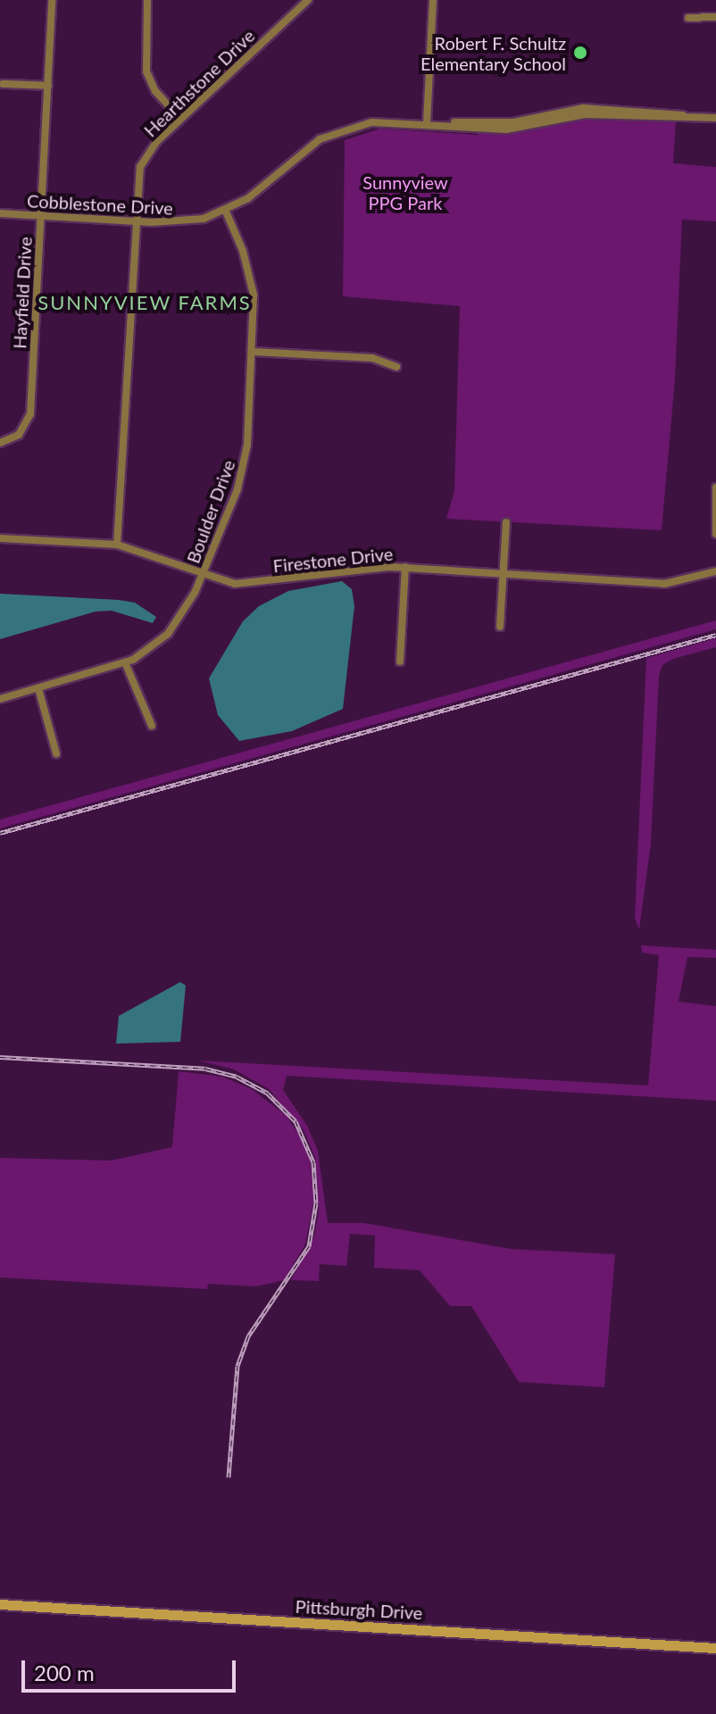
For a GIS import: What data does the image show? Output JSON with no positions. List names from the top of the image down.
{
  "streets": {
    "street": [
      "Hearthstone Drive",
      "Cobblestone Drive",
      "Hayfield Drive",
      "Boulder Drive",
      "Firestone Drive",
      "Pittsburgh Drive"
    ]
  },
  "crossings": [
    ["Hearthstone Drive", "Cobblestone Drive"],
    ["Hearthstone Drive", "Firestone Drive"],
    ["Cobblestone Drive", "Hayfield Drive"],
    ["Cobblestone Drive", "Boulder Drive"],
    ["Boulder Drive", "Firestone Drive"]
  ],
  "districts": ["SUNNYVIEW FARMS"],
  "parks": ["Sunnyview PPG Park"],
  "places": ["Robert F. Schultz Elementary School"],
  "scale_bar": "200 m"
}
